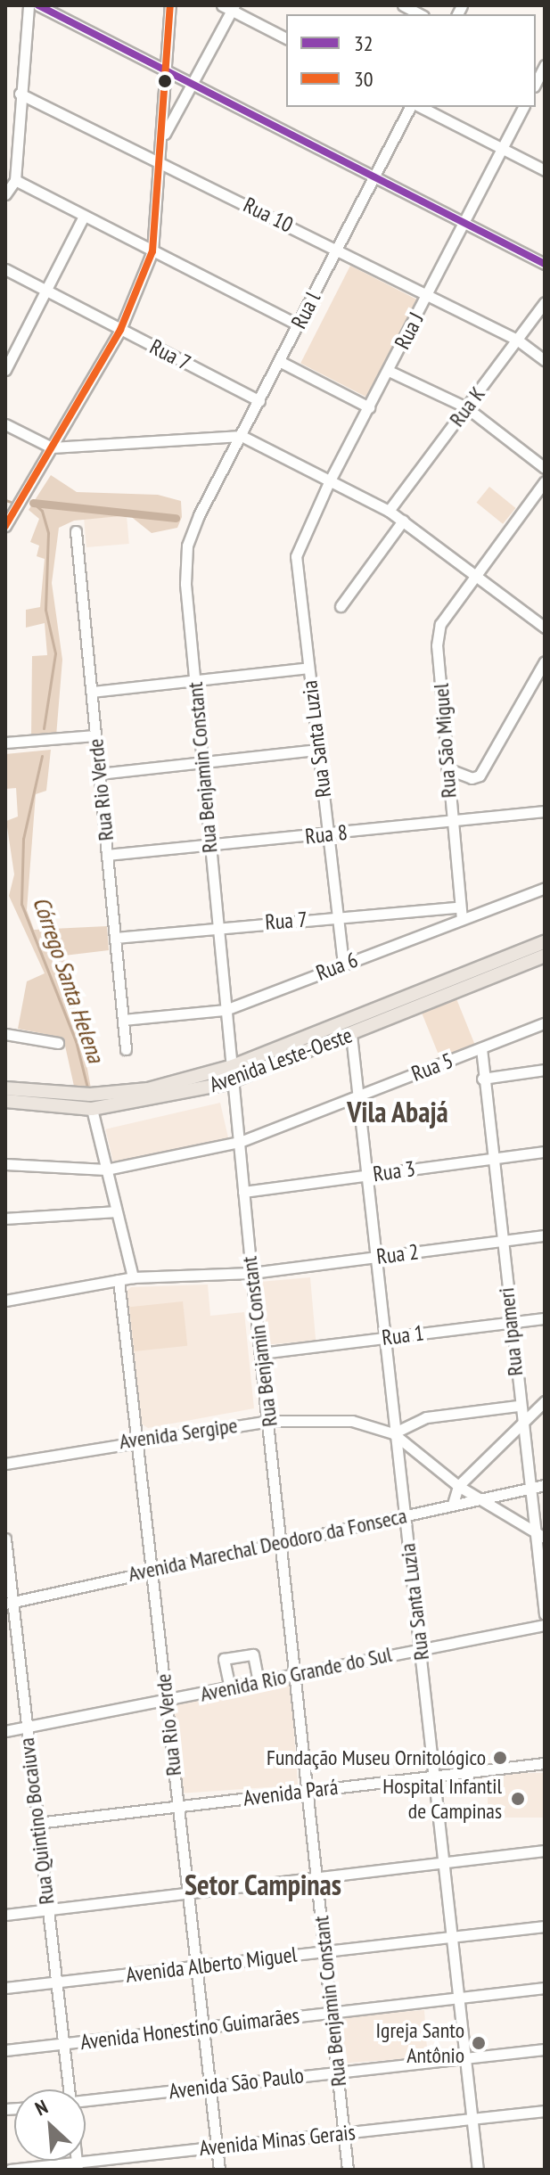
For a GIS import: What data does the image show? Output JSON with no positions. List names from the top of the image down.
{
  "streets": {
    "main road": ["Avenida Leste-Oeste"],
    "street": [
      "Rua 10",
      "Rua l",
      "Rua J",
      "Rua 7",
      "Rua K",
      "Rua Santa Luzia",
      "Rua São Miguel",
      "Rua Benjamin Constant",
      "Rua Rio Verde",
      "Rua 8",
      "Rua 6",
      "Rua 5",
      "Rua 3",
      "Rua 2",
      "Rua Ipameri",
      "Rua 1",
      "Avenida Sergipe",
      "Avenida Marechal Deodoro da Fonseca",
      "Avenida Rio Grande do Sul",
      "Avenida Pará",
      "Rua Quintino Bocaiuva",
      "Avenida Alberto Miguel",
      "Avenida Honestino Guimarães",
      "Avenida São Paulo",
      "Avenida Minas Gerais"
    ]
  },
  "crossings": [
    ["Rua 10", "Rua l"],
    ["Rua 10", "Rua J"],
    ["Rua 10", "Rua K"],
    ["Rua l", "Rua 7"],
    ["Rua l", "Rua Benjamin Constant"],
    ["Rua J", "Rua Santa Luzia"],
    ["Rua 7", "Rua Santa Luzia"],
    ["Rua 7", "Rua São Miguel"],
    ["Rua 7", "Rua Benjamin Constant"],
    ["Rua 7", "Rua Rio Verde"],
    ["Rua Santa Luzia", "Rua 8"],
    ["Rua Santa Luzia", "Rua 6"],
    ["Rua Santa Luzia", "Avenida Leste-Oeste"],
    ["Rua Santa Luzia", "Rua 5"],
    ["Rua Santa Luzia", "Rua 3"],
    ["Rua Santa Luzia", "Rua 2"],
    ["Rua Santa Luzia", "Rua 1"],
    ["Rua Santa Luzia", "Avenida Sergipe"],
    ["Rua Santa Luzia", "Avenida Marechal Deodoro da Fonseca"],
    ["Rua Santa Luzia", "Avenida Rio Grande do Sul"],
    ["Rua Santa Luzia", "Avenida Pará"],
    ["Rua Santa Luzia", "Avenida Alberto Miguel"],
    ["Rua Santa Luzia", "Avenida Honestino Guimarães"],
    ["Rua Santa Luzia", "Avenida São Paulo"],
    ["Rua Santa Luzia", "Avenida Minas Gerais"],
    ["Rua São Miguel", "Rua 8"],
    ["Rua São Miguel", "Rua 6"],
    ["Rua Benjamin Constant", "Rua 8"],
    ["Rua Benjamin Constant", "Rua 6"],
    ["Rua Benjamin Constant", "Avenida Leste-Oeste"],
    ["Rua Benjamin Constant", "Rua 5"],
    ["Rua Benjamin Constant", "Rua 3"],
    ["Rua Benjamin Constant", "Rua 2"],
    ["Rua Benjamin Constant", "Rua 1"],
    ["Rua Benjamin Constant", "Avenida Sergipe"],
    ["Rua Benjamin Constant", "Avenida Marechal Deodoro da Fonseca"],
    ["Rua Benjamin Constant", "Avenida Rio Grande do Sul"],
    ["Rua Benjamin Constant", "Avenida Pará"],
    ["Rua Benjamin Constant", "Avenida Alberto Miguel"],
    ["Rua Benjamin Constant", "Avenida Honestino Guimarães"],
    ["Rua Benjamin Constant", "Avenida São Paulo"],
    ["Rua Benjamin Constant", "Avenida Minas Gerais"],
    ["Rua Rio Verde", "Rua 8"],
    ["Rua Rio Verde", "Rua 6"],
    ["Rua Rio Verde", "Rua 2"],
    ["Rua Rio Verde", "Avenida Sergipe"],
    ["Rua Rio Verde", "Avenida Marechal Deodoro da Fonseca"],
    ["Rua Rio Verde", "Avenida Rio Grande do Sul"],
    ["Rua Rio Verde", "Avenida Pará"],
    ["Rua Rio Verde", "Avenida Alberto Miguel"],
    ["Rua Rio Verde", "Avenida Honestino Guimarães"],
    ["Rua Rio Verde", "Avenida São Paulo"],
    ["Rua Rio Verde", "Avenida Minas Gerais"],
    ["Rua 5", "Rua Ipameri"],
    ["Rua 3", "Rua Ipameri"],
    ["Rua 2", "Rua Ipameri"],
    ["Rua Ipameri", "Rua 1"],
    ["Rua Ipameri", "Avenida Marechal Deodoro da Fonseca"],
    ["Avenida Marechal Deodoro da Fonseca", "Rua Quintino Bocaiuva"],
    ["Avenida Rio Grande do Sul", "Rua Quintino Bocaiuva"],
    ["Avenida Pará", "Rua Quintino Bocaiuva"],
    ["Rua Quintino Bocaiuva", "Avenida Alberto Miguel"],
    ["Rua Quintino Bocaiuva", "Avenida Honestino Guimarães"]
  ],
  "districts": ["Vila Abajá", "Setor Campinas"],
  "water": ["Córrego Santa Helena"],
  "places": ["Fundação Museu Ornitológico", "Hospital Infantil de Campinas", "Igreja Santo Antônio"],
  "lines": ["transit line 32", "transit line 30"],
  "legend": ["32", "30"],
  "north": "top left"
}
